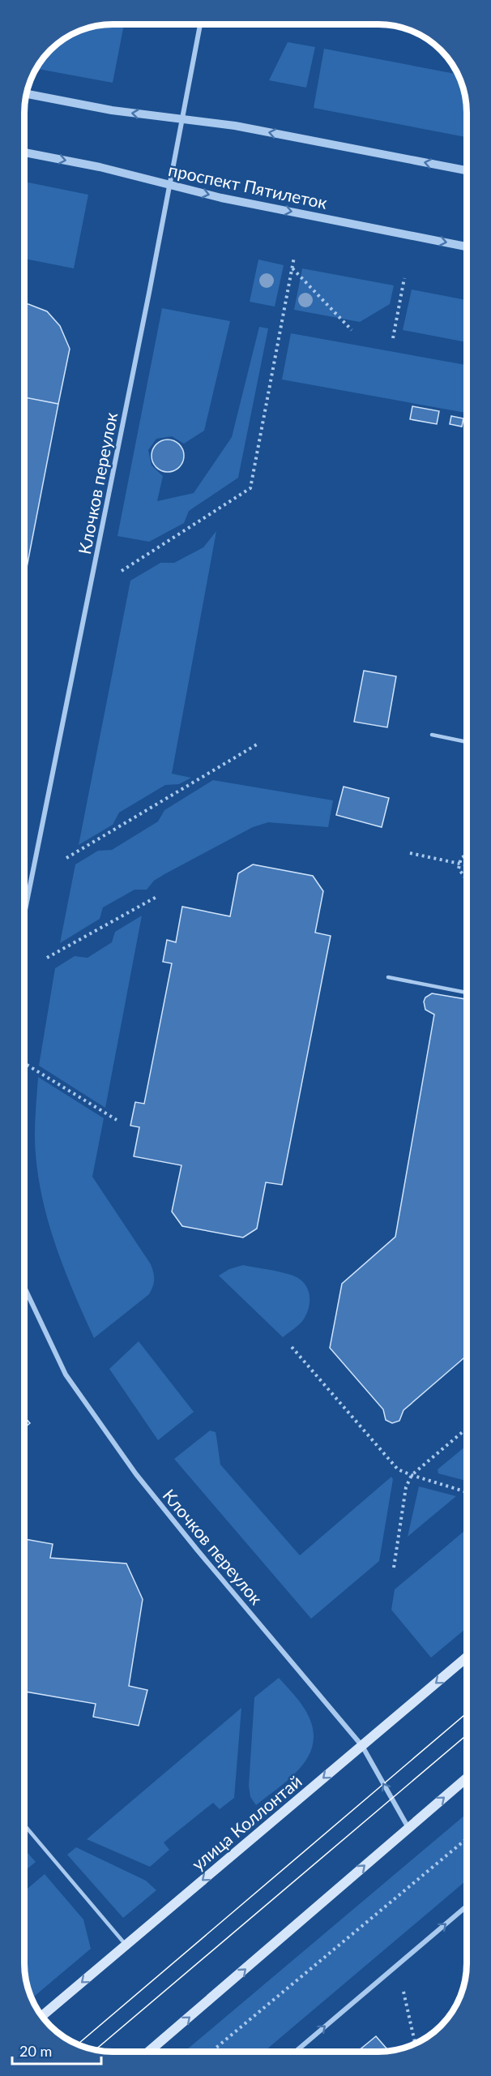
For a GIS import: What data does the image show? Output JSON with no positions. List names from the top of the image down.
{
  "streets": {
    "main road": ["улица Коллонтай"],
    "street": ["проспект Пятилеток", "Клочков переулок"]
  },
  "crossings": [
    ["проспект Пятилеток", "Клочков переулок"],
    ["Клочков переулок", "улица Коллонтай"]
  ],
  "one_way": ["улица Коллонтай"],
  "scale_bar": "20 m"
}
